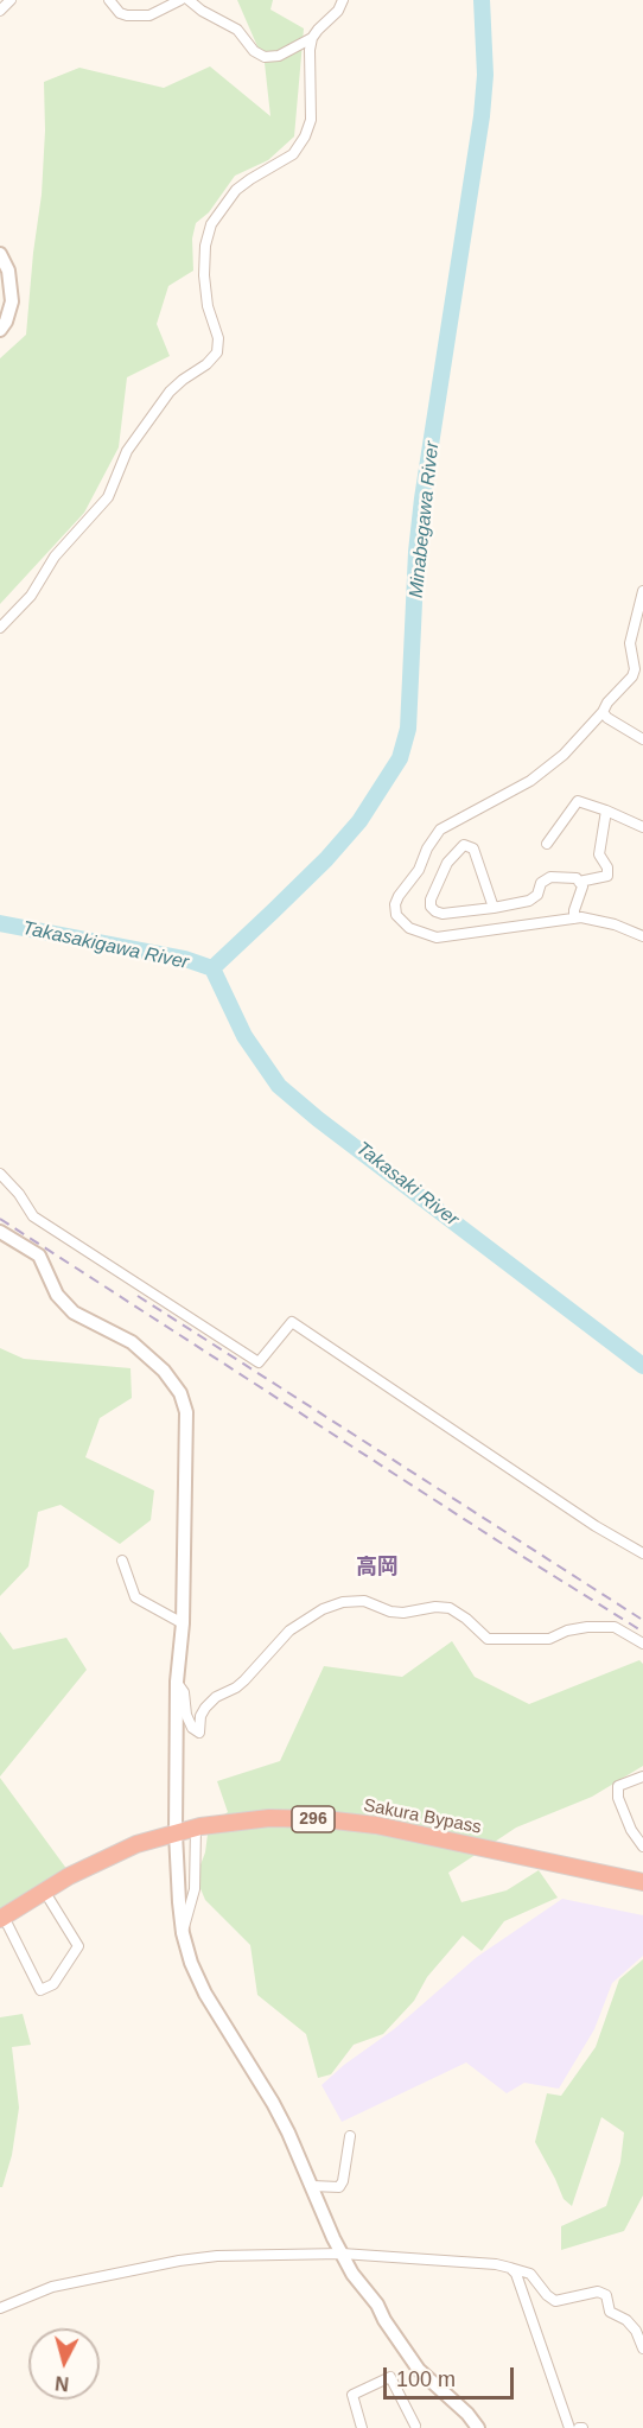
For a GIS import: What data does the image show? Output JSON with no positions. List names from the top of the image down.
{
  "streets": {
    "highway": ["Sakura Bypass", "296"]
  },
  "districts": ["高岡"],
  "water": ["Minabegawa River", "Takasakigawa River", "Takasaki River"],
  "scale_bar": "100 m",
  "north": "bottom"
}
